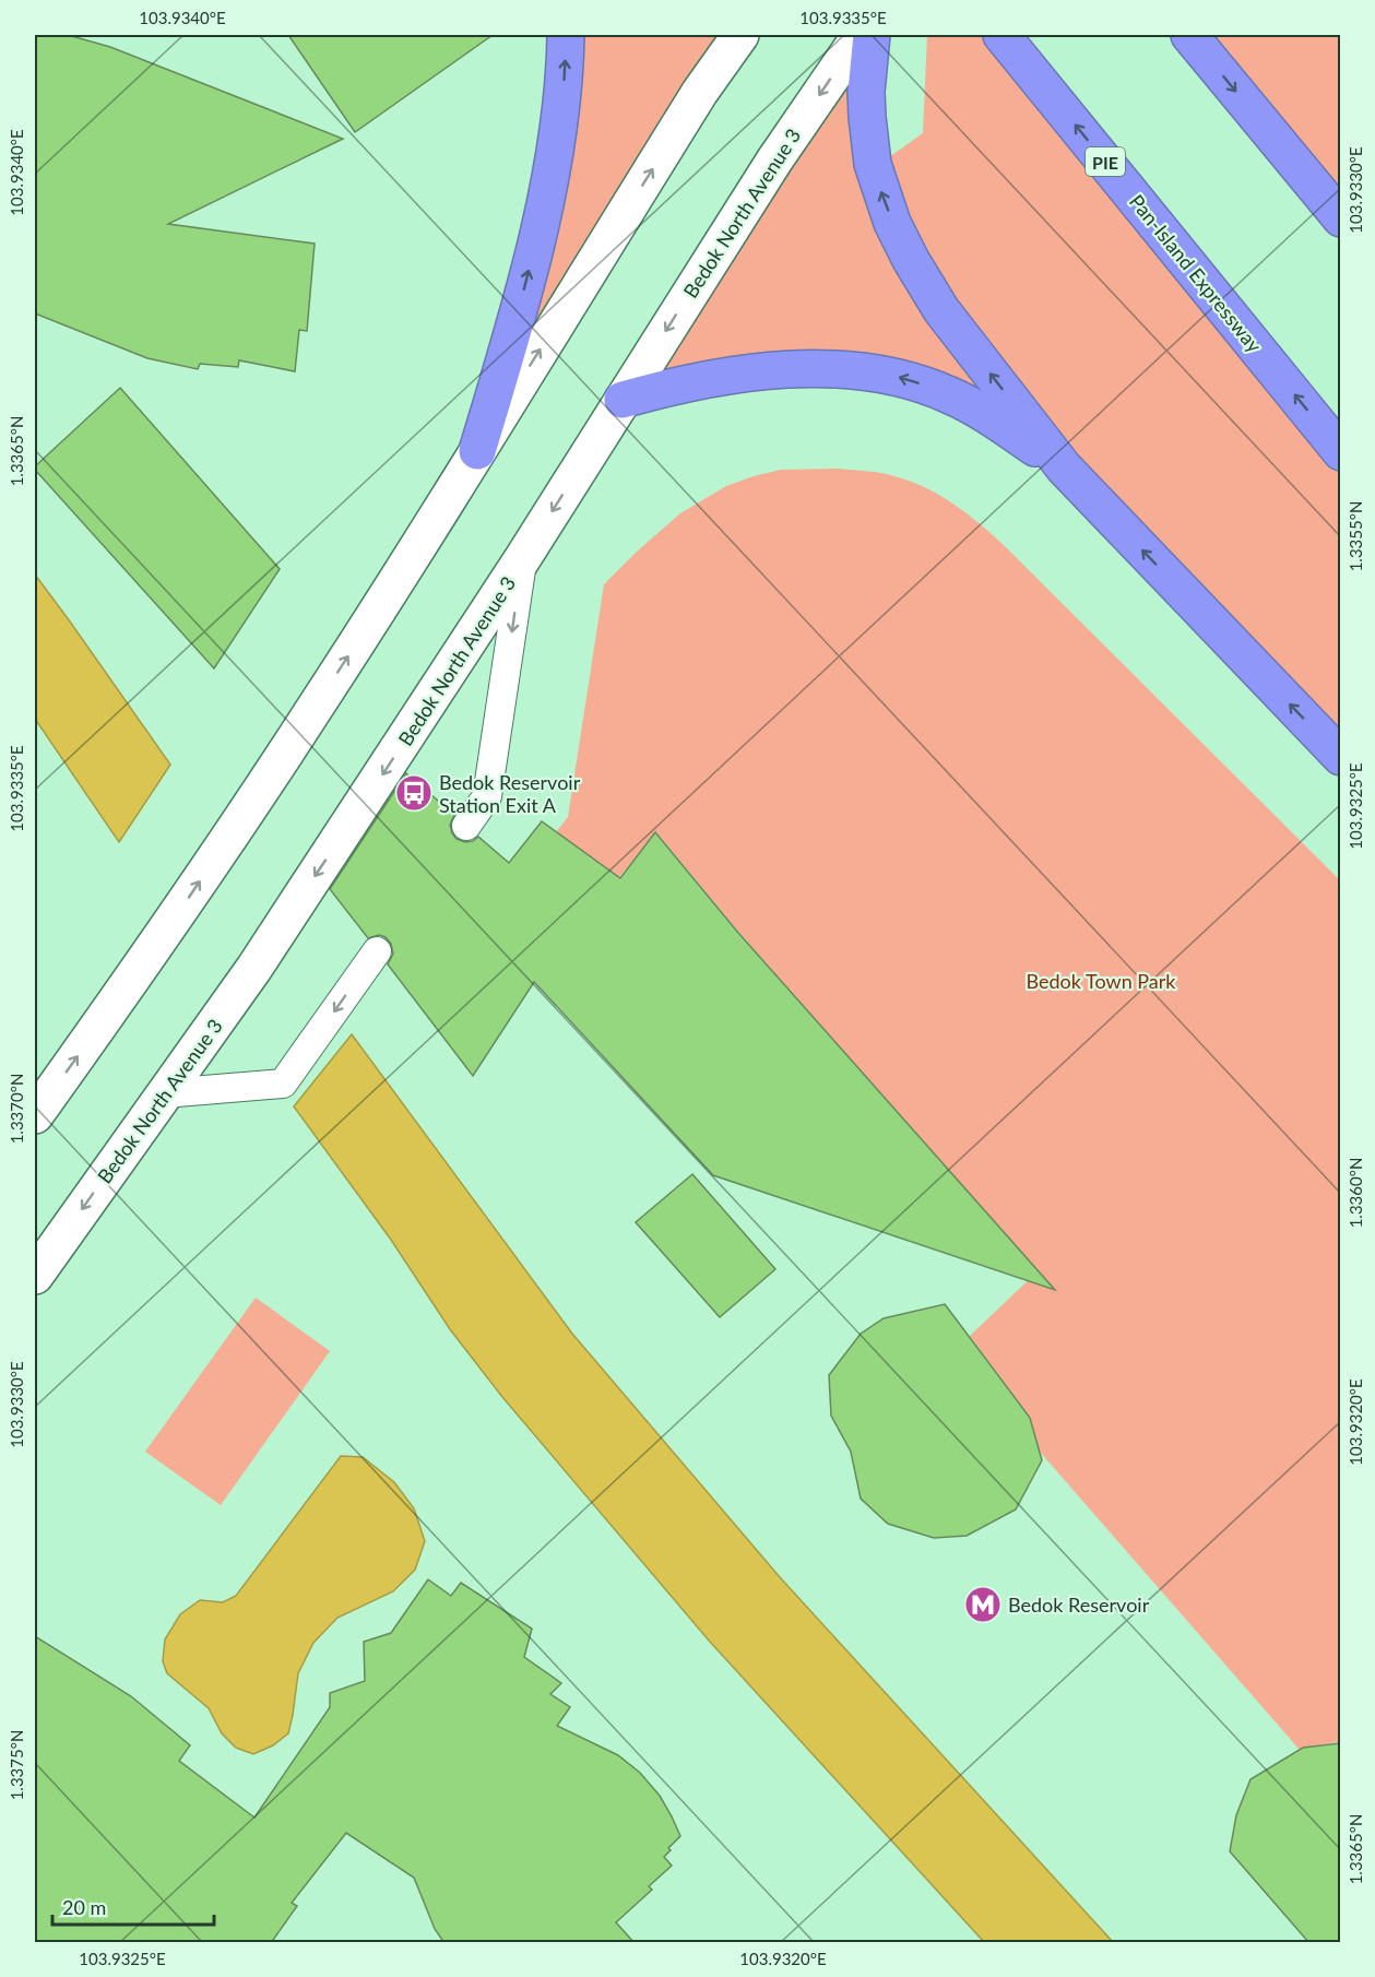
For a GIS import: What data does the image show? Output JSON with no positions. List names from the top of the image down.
{
  "streets": {
    "highway": ["PIE", "Pan-Island Expressway"],
    "main road": ["Bedok North Avenue 3"]
  },
  "parks": ["Bedok Town Park"],
  "places": {
    "bus stop": ["Bedok Reservoir Station Exit A"],
    "metro station": ["Bedok Reservoir"]
  },
  "scale_bar": "20 m",
  "coordinates": [
    "103.9340°E",
    "103.9335°E",
    "103.9330°E",
    "1.3365°N",
    "1.3355°N",
    "103.9325°E",
    "1.3370°N",
    "1.3360°N",
    "103.9320°E",
    "1.3375°N"
  ]
}
